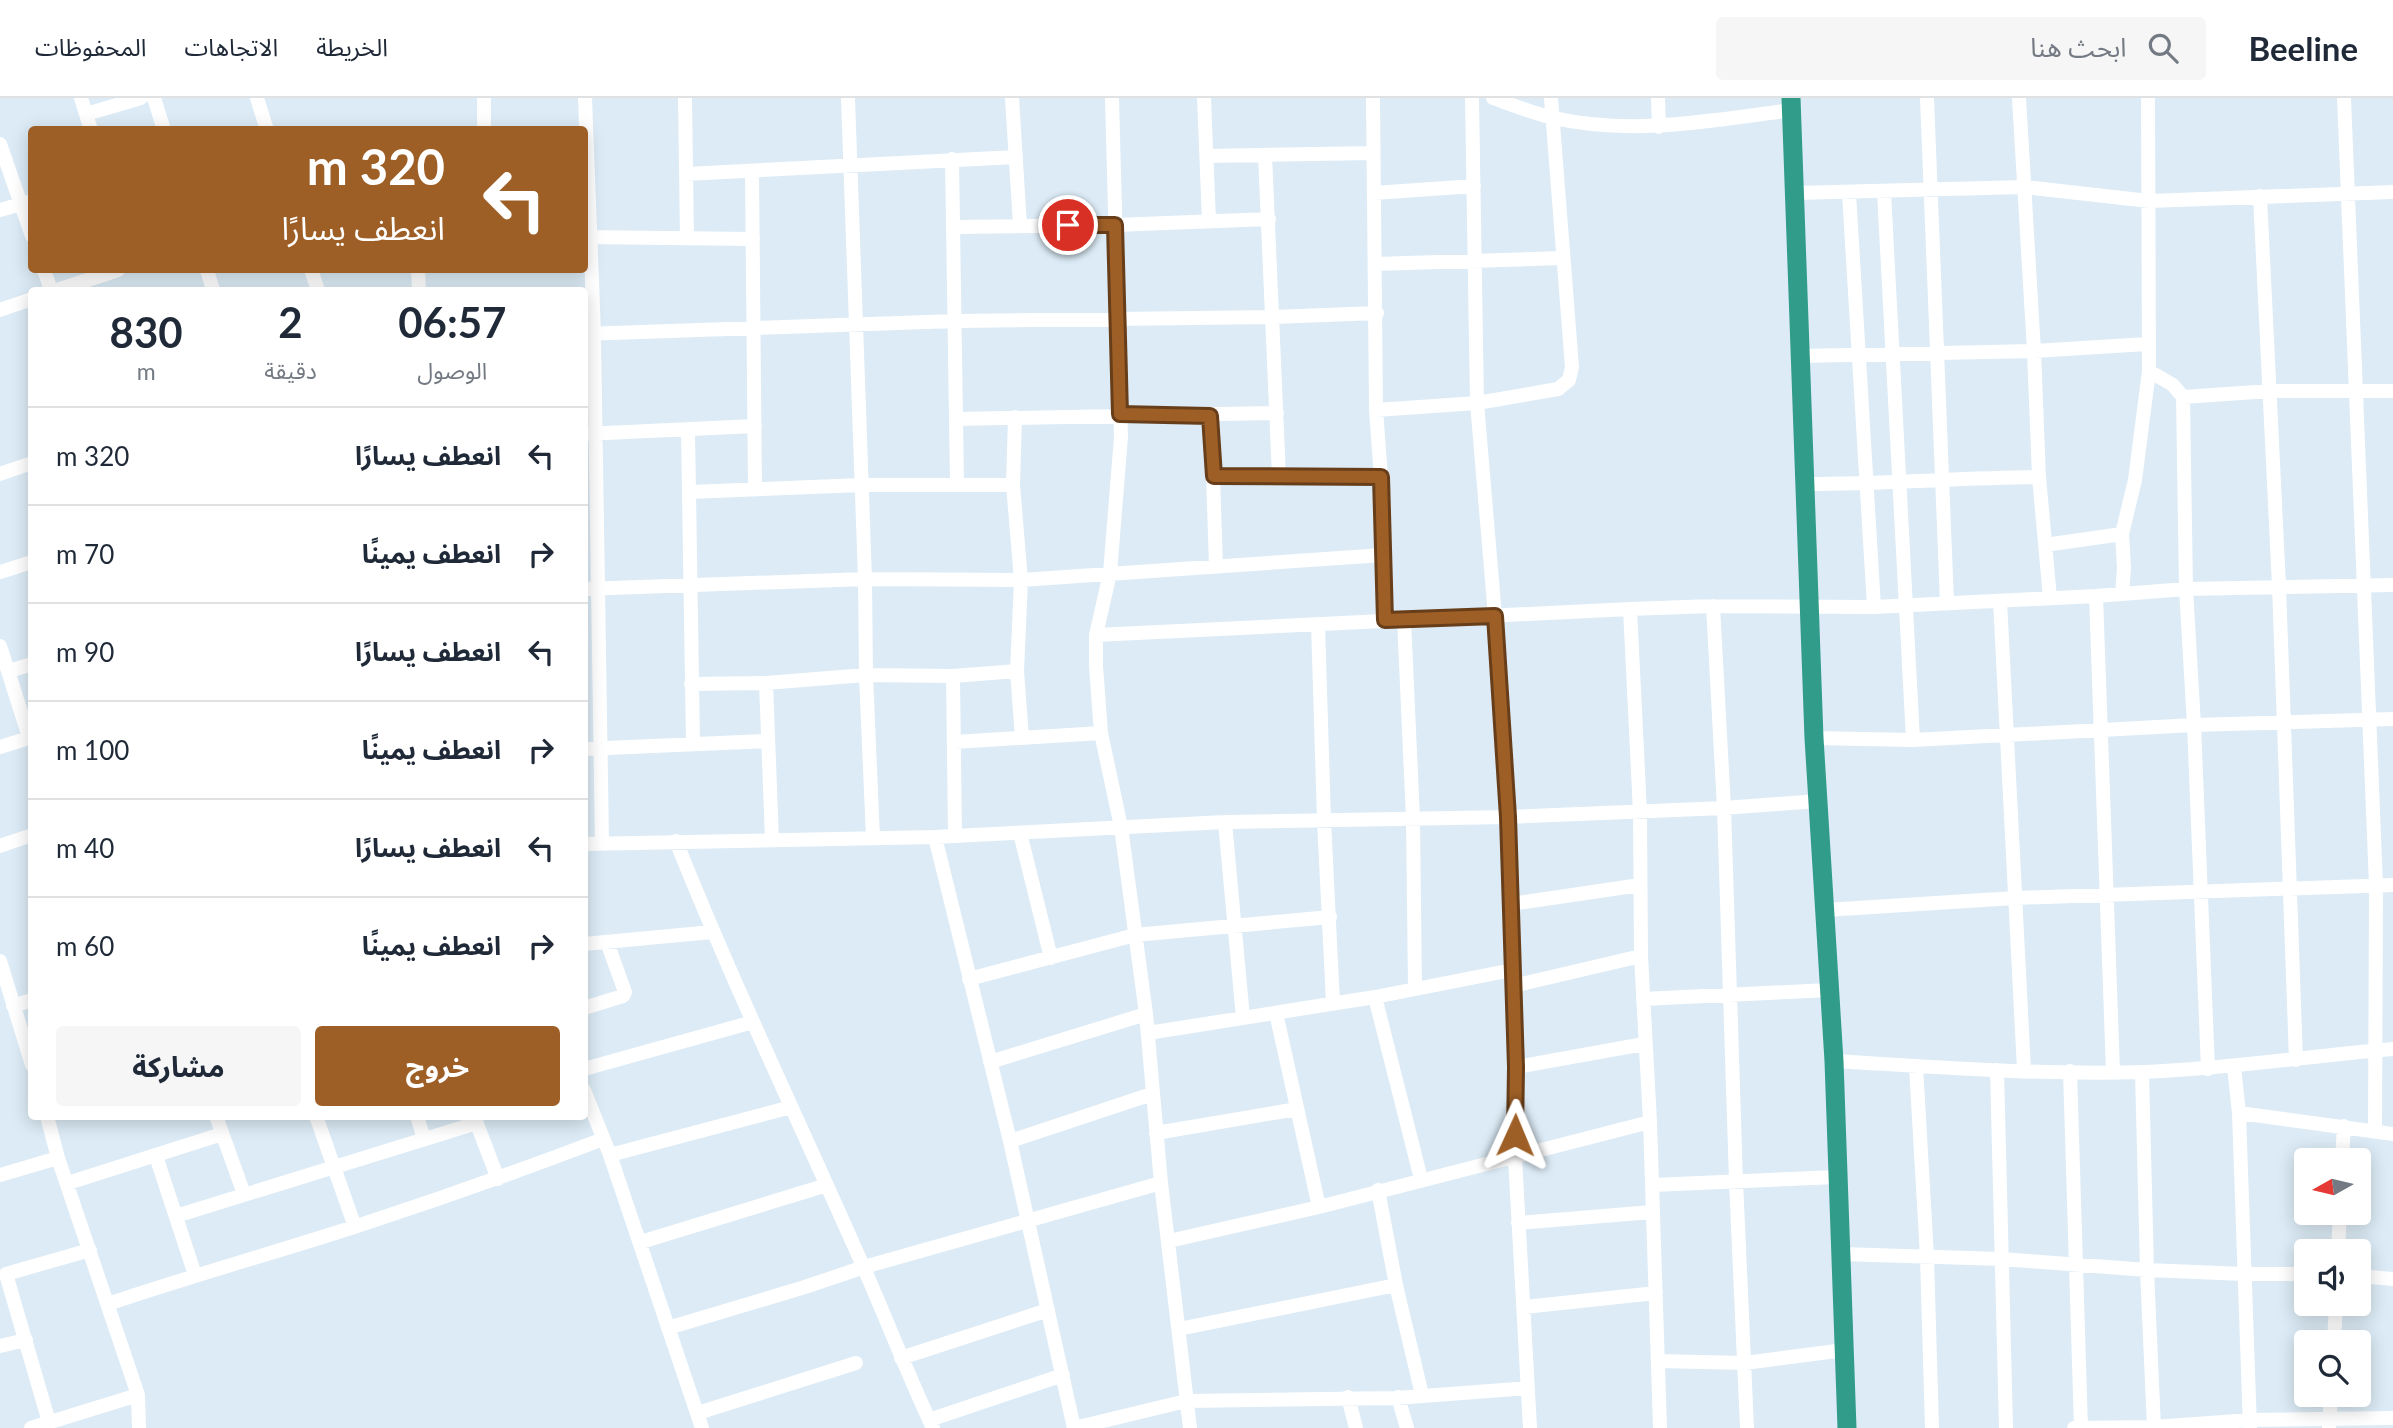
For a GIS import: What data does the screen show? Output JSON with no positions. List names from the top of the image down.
{
  "north": "left",
  "page": {
    "header": "Beeline",
    "search": "ابحث هنا",
    "nav": ["الخريطة", "الاتجاهات", "المحفوظات"],
    "turn": ["320 m", "انعطف يسارًا"],
    "eta": [
      "06:57",
      "الوصول",
      "2",
      "دقيقة",
      "830",
      "m"
    ],
    "list": [
      {
        "name": "انعطف يسارًا",
        "value": "320 m"
      },
      {
        "name": "انعطف يمينًا",
        "value": "70 m"
      },
      {
        "name": "انعطف يسارًا",
        "value": "90 m"
      },
      {
        "name": "انعطف يمينًا",
        "value": "100 m"
      },
      {
        "name": "انعطف يسارًا",
        "value": "40 m"
      },
      {
        "name": "انعطف يمينًا",
        "value": "60 m"
      }
    ],
    "buttons": ["خروج", "مشاركة"]
  }
}
